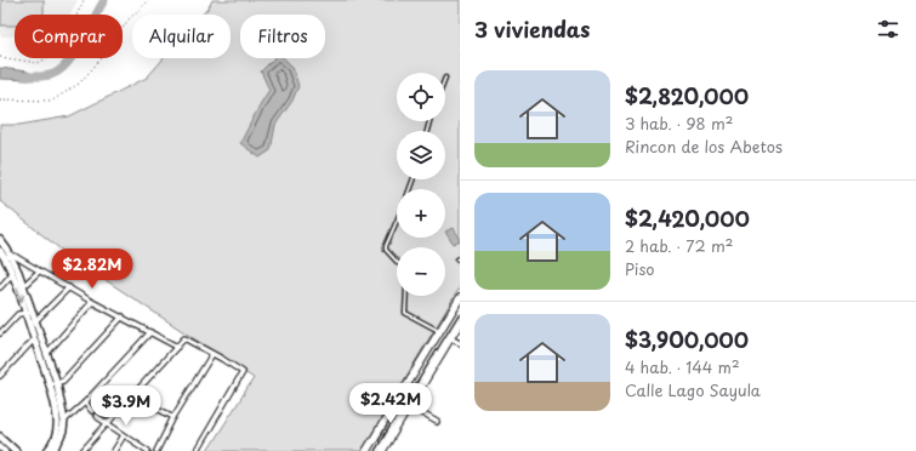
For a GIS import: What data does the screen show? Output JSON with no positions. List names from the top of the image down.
{
  "page": {
    "heading": "3 viviendas",
    "chip": ["Comprar", "Alquilar", "Filtros"],
    "list": [
      {
        "name": "$2,820,000",
        "note": "3 hab. · 98 m² · Rincon de los Abetos"
      },
      {
        "name": "$2,420,000",
        "note": "2 hab. · 72 m² · Piso"
      },
      {
        "name": "$3,900,000",
        "note": "4 hab. · 144 m² · Calle Lago Sayula"
      }
    ],
    "map_buttons": ["+", "−"],
    "price": ["$2.82M", "$2.42M", "$3.9M"]
  }
}
